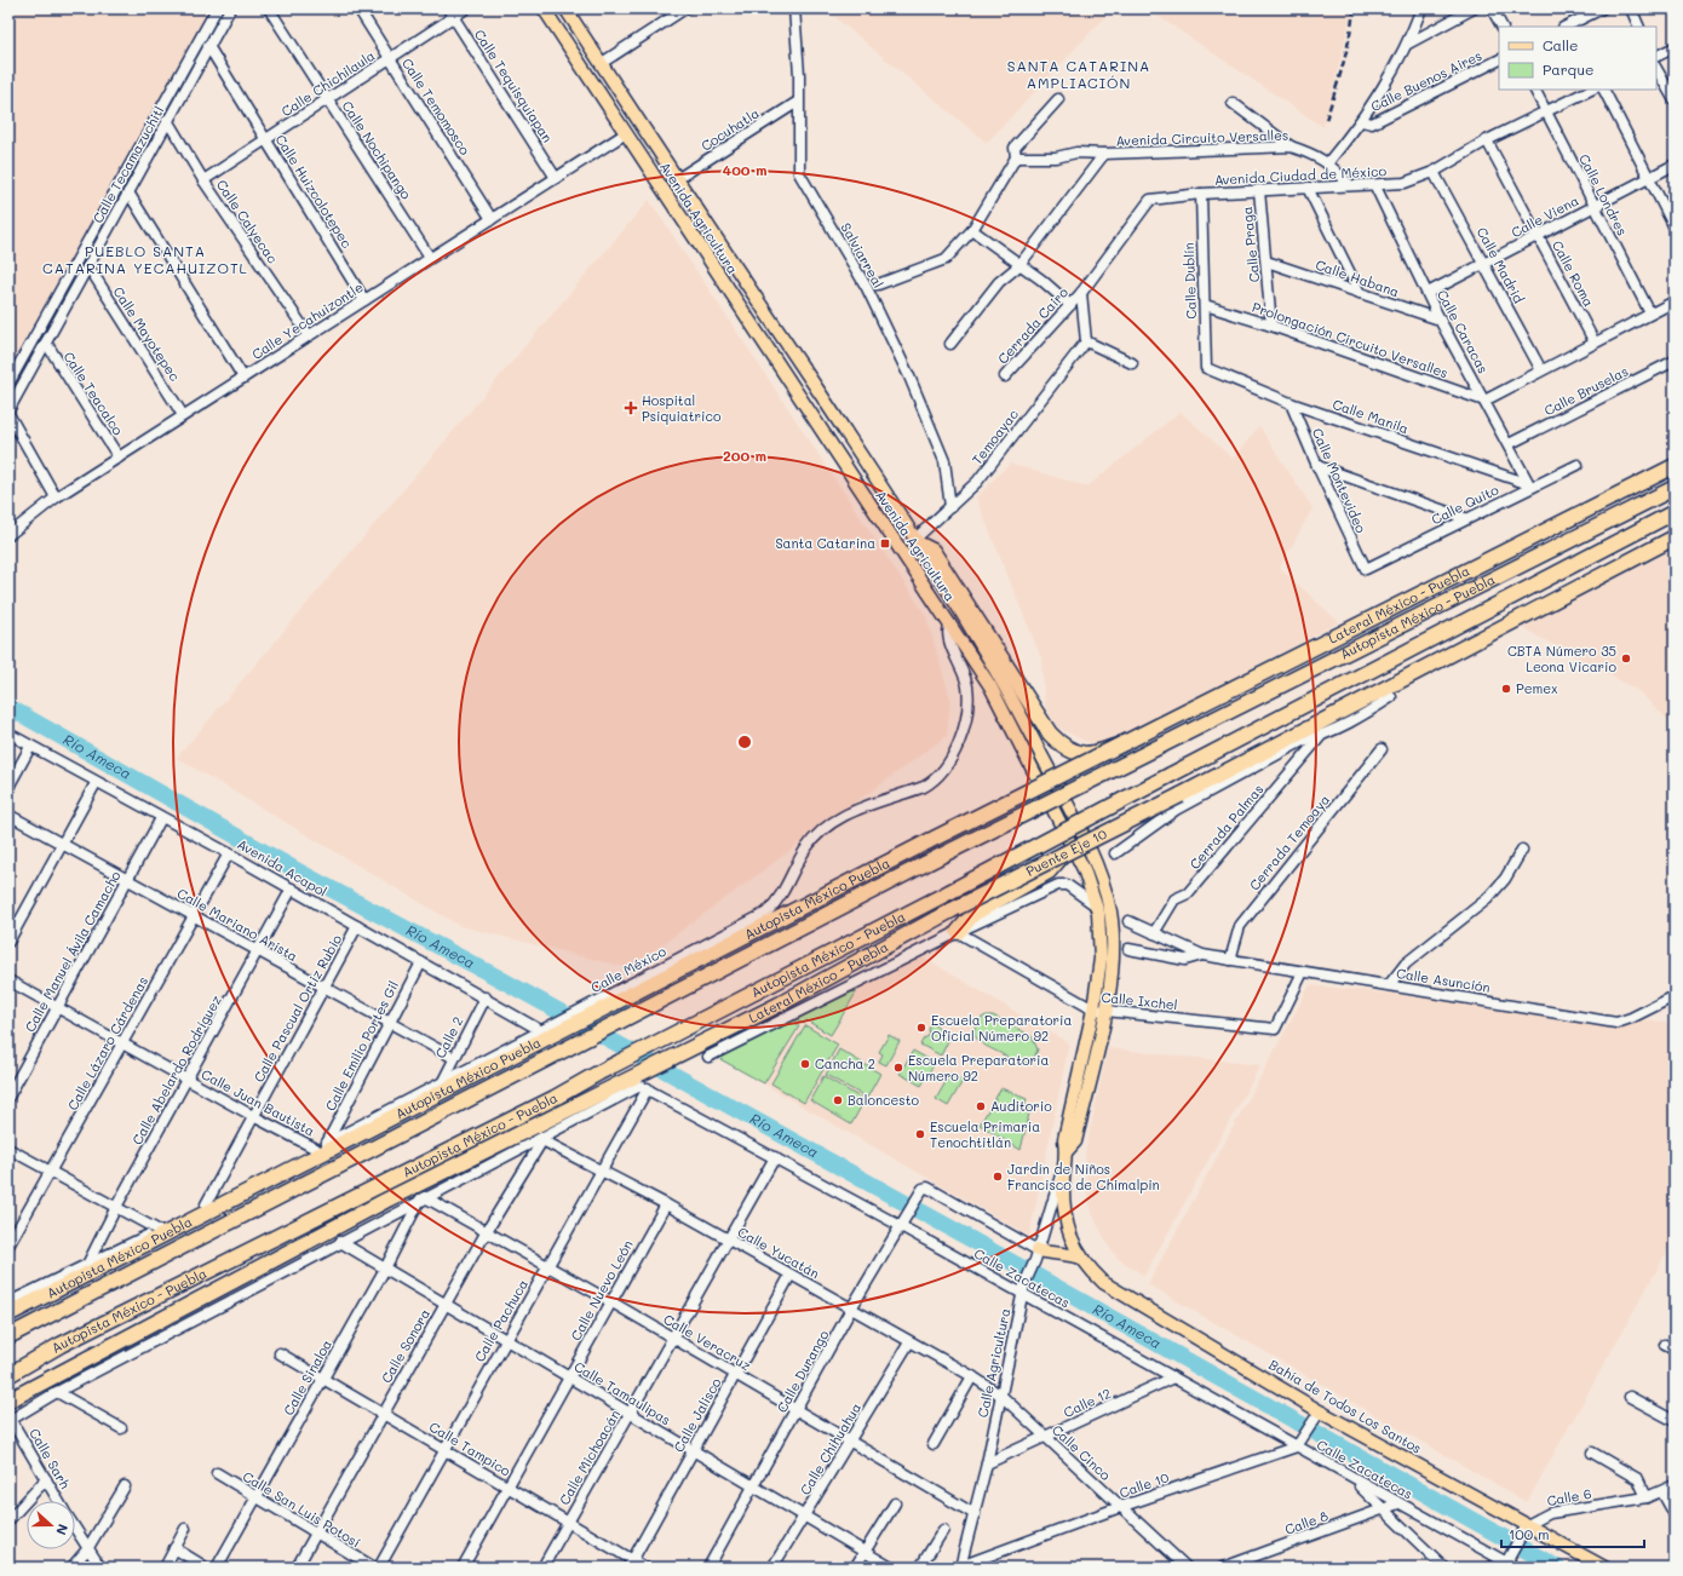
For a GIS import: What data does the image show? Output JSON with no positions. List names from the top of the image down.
{
  "streets": {
    "highway": [
      "Lateral México - Puebla",
      "Autopista México - Puebla",
      "Puente Eje 10",
      "Autopista México Puebla"
    ],
    "main road": ["Avenida Agricultura", "Bahía de Todos Los Santos"],
    "street": [
      "Calle Buenos Aires",
      "Calle Chichilaula",
      "Calle Tequisquiapan",
      "Calle Temomosco",
      "Cocuhatla",
      "Avenida Circuito Versalles",
      "Calle Nochipango",
      "Calle Tecamazuchitl",
      "Avenida Ciudad de México",
      "Calle Huizcolotepec",
      "Calle Londres",
      "Calle Viena",
      "Calle Calyecac",
      "Calle Praga",
      "Salviarreal",
      "Calle Madrid",
      "Calle Roma",
      "Calle Habana",
      "Calle Dublín",
      "Calle Yecahuizontle",
      "Cerrada Cairo",
      "Calle Caracas",
      "Calle Mayotepec",
      "Prolongación Circuito Versalles",
      "Calle Bruselas",
      "Calle Teacalco",
      "Calle Manila",
      "Temoayac",
      "Calle Montevideo",
      "Calle Quito",
      "Cerrada Palmas",
      "Cerrada Temoaya",
      "Avenida Acapol",
      "Calle Mariano Arista",
      "Calle Manuel Ávila Camacho",
      "Calle México",
      "Calle Asunción",
      "Calle Ixchel",
      "Calle Pascual Ortiz Rubio",
      "Calle 2",
      "Calle Lázaro Cárdenas",
      "Calle Emilio Portes Gil",
      "Calle Abelardo Rodríguez",
      "Calle Juan Bautista",
      "Calle Yucatán",
      "Calle Zacatecas",
      "Calle Nuevo León",
      "Calle Pachuca",
      "Calle Veracruz",
      "Calle Sonora",
      "Calle Agricultura",
      "Calle Durango",
      "Calle Sinaloa",
      "Calle Tamaulipas",
      "Calle 12",
      "Calle Jalisco",
      "Calle Tampico",
      "Calle Chihuahua",
      "Calle Cinco",
      "Calle Michoacán",
      "Calle Sarh",
      "Calle 10",
      "Calle 6",
      "Calle San Luis Potosí",
      "Calle 8"
    ]
  },
  "crossings": [
    ["Calle Chichilaula", "Calle Tequisquiapan"],
    ["Calle Chichilaula", "Calle Temomosco"],
    ["Calle Chichilaula", "Calle Nochipango"],
    ["Calle Chichilaula", "Calle Huizcolotepec"],
    ["Calle Chichilaula", "Calle Calyecac"],
    ["Calle Tequisquiapan", "Calle Yecahuizontle"],
    ["Calle Temomosco", "Calle Yecahuizontle"],
    ["Cocuhatla", "Avenida Agricultura"],
    ["Cocuhatla", "Salviarreal"],
    ["Avenida Circuito Versalles", "Avenida Ciudad de México"],
    ["Calle Nochipango", "Calle Yecahuizontle"],
    ["Calle Tecamazuchitl", "Calle Huizcolotepec"],
    ["Calle Tecamazuchitl", "Calle Calyecac"],
    ["Calle Tecamazuchitl", "Calle Mayotepec"],
    ["Calle Tecamazuchitl", "Calle Teacalco"],
    ["Avenida Ciudad de México", "Calle Londres"],
    ["Avenida Ciudad de México", "Calle Praga"],
    ["Avenida Ciudad de México", "Calle Madrid"],
    ["Avenida Ciudad de México", "Calle Roma"],
    ["Avenida Ciudad de México", "Calle Dublín"],
    ["Avenida Ciudad de México", "Cerrada Cairo"],
    ["Avenida Ciudad de México", "Calle Caracas"],
    ["Calle Huizcolotepec", "Calle Yecahuizontle"],
    ["Calle Londres", "Calle Viena"],
    ["Calle Viena", "Calle Madrid"],
    ["Calle Viena", "Calle Roma"],
    ["Calle Viena", "Calle Caracas"],
    ["Avenida Agricultura", "Calle Yecahuizontle"],
    ["Avenida Agricultura", "Temoayac"],
    ["Avenida Agricultura", "Calle México"],
    ["Avenida Agricultura", "Calle Ixchel"],
    ["Avenida Agricultura", "Calle Agricultura"],
    ["Avenida Agricultura", "Bahía de Todos Los Santos"],
    ["Calle Calyecac", "Calle Yecahuizontle"],
    ["Calle Praga", "Calle Habana"],
    ["Calle Praga", "Prolongación Circuito Versalles"],
    ["Salviarreal", "Temoayac"],
    ["Calle Habana", "Calle Caracas"],
    ["Calle Dublín", "Prolongación Circuito Versalles"],
    ["Calle Dublín", "Calle Manila"],
    ["Calle Yecahuizontle", "Calle Mayotepec"],
    ["Calle Yecahuizontle", "Calle Teacalco"],
    ["Calle Caracas", "Prolongación Circuito Versalles"],
    ["Calle Caracas", "Calle Bruselas"],
    ["Calle Caracas", "Calle Manila"],
    ["Calle Caracas", "Calle Quito"],
    ["Calle Manila", "Calle Montevideo"],
    ["Calle Manila", "Calle Quito"],
    ["Calle Montevideo", "Calle Quito"],
    ["Lateral México - Puebla", "Puente Eje 10"],
    ["Lateral México - Puebla", "Autopista México Puebla"],
    ["Autopista México - Puebla", "Puente Eje 10"],
    ["Cerrada Palmas", "Calle Asunción"],
    ["Cerrada Temoaya", "Calle Asunción"],
    ["Avenida Acapol", "Autopista México Puebla"],
    ["Avenida Acapol", "Calle Manuel Ávila Camacho"],
    ["Avenida Acapol", "Calle Pascual Ortiz Rubio"],
    ["Avenida Acapol", "Calle 2"],
    ["Avenida Acapol", "Calle Lázaro Cárdenas"],
    ["Avenida Acapol", "Calle Emilio Portes Gil"],
    ["Avenida Acapol", "Calle Abelardo Rodríguez"],
    ["Autopista México Puebla", "Calle México"],
    ["Autopista México Puebla", "Calle Pascual Ortiz Rubio"],
    ["Autopista México Puebla", "Calle 2"],
    ["Autopista México Puebla", "Calle Emilio Portes Gil"],
    ["Autopista México Puebla", "Calle Abelardo Rodríguez"],
    ["Autopista México Puebla", "Calle Juan Bautista"],
    ["Calle Mariano Arista", "Calle Manuel Ávila Camacho"],
    ["Calle Mariano Arista", "Calle Pascual Ortiz Rubio"],
    ["Calle Mariano Arista", "Calle 2"],
    ["Calle Mariano Arista", "Calle Lázaro Cárdenas"],
    ["Calle Mariano Arista", "Calle Emilio Portes Gil"],
    ["Calle Mariano Arista", "Calle Abelardo Rodríguez"],
    ["Calle Manuel Ávila Camacho", "Calle Juan Bautista"],
    ["Calle Asunción", "Calle Ixchel"],
    ["Calle Pascual Ortiz Rubio", "Calle Juan Bautista"],
    ["Calle Lázaro Cárdenas", "Calle Juan Bautista"],
    ["Calle Abelardo Rodríguez", "Calle Juan Bautista"],
    ["Calle Yucatán", "Calle Nuevo León"],
    ["Calle Yucatán", "Calle Pachuca"],
    ["Calle Yucatán", "Calle Sonora"],
    ["Calle Yucatán", "Calle Agricultura"],
    ["Calle Yucatán", "Calle Durango"],
    ["Calle Yucatán", "Calle Jalisco"],
    ["Calle Yucatán", "Calle Chihuahua"],
    ["Calle Yucatán", "Calle Cinco"],
    ["Calle Yucatán", "Calle Michoacán"],
    ["Calle Zacatecas", "Calle Pachuca"],
    ["Calle Zacatecas", "Calle Agricultura"],
    ["Calle Zacatecas", "Calle Durango"],
    ["Calle Zacatecas", "Calle 12"],
    ["Calle Zacatecas", "Calle Michoacán"],
    ["Calle Zacatecas", "Calle 10"],
    ["Calle Zacatecas", "Calle 8"],
    ["Calle Nuevo León", "Calle Veracruz"],
    ["Calle Nuevo León", "Calle Tamaulipas"],
    ["Calle Nuevo León", "Calle Tampico"],
    ["Calle Pachuca", "Calle Veracruz"],
    ["Calle Pachuca", "Calle Tamaulipas"],
    ["Calle Pachuca", "Calle Tampico"],
    ["Calle Veracruz", "Calle Sonora"],
    ["Calle Veracruz", "Calle Agricultura"],
    ["Calle Veracruz", "Calle Durango"],
    ["Calle Veracruz", "Calle Sinaloa"],
    ["Calle Veracruz", "Calle Jalisco"],
    ["Calle Veracruz", "Calle Chihuahua"],
    ["Calle Veracruz", "Calle Michoacán"],
    ["Calle Sonora", "Calle Tamaulipas"],
    ["Calle Sonora", "Calle Tampico"],
    ["Calle Sonora", "Calle San Luis Potosí"],
    ["Calle Agricultura", "Calle Durango"],
    ["Calle Agricultura", "Calle 12"],
    ["Calle Agricultura", "Bahía de Todos Los Santos"],
    ["Calle Agricultura", "Calle Cinco"],
    ["Calle Agricultura", "Calle 10"],
    ["Calle Durango", "Calle Tamaulipas"],
    ["Calle Sinaloa", "Calle Tamaulipas"],
    ["Calle Sinaloa", "Calle Tampico"],
    ["Calle Sinaloa", "Calle San Luis Potosí"],
    ["Calle Tamaulipas", "Calle Jalisco"],
    ["Calle Tamaulipas", "Calle Chihuahua"],
    ["Calle Tamaulipas", "Calle Michoacán"],
    ["Calle 12", "Calle Cinco"],
    ["Bahía de Todos Los Santos", "Calle 6"],
    ["Calle Jalisco", "Calle Tampico"],
    ["Calle Tampico", "Calle Michoacán"],
    ["Calle Cinco", "Calle 10"]
  ],
  "districts": ["SANTA CATARINA AMPLIACIÓN", "PUEBLO SANTA CATARINA YECAHUIZOTL"],
  "water": ["Río Ameca"],
  "places": {
    "health": ["Hospital Psiquiatrico"],
    "transit": ["Santa Catarina"],
    "other": [
      "CBTA Número 35 Leona Vicario",
      "Pemex",
      "Escuela Preparatoria Oficial Número 92",
      "Cancha 2",
      "Escuela Preparatoria Número 92",
      "Baloncesto",
      "Auditorio",
      "Escuela Primaria Tenochtitlán",
      "Jardín de Niños Francisco de Chimalpin"
    ]
  },
  "legend": ["Calle", "Parque"],
  "scale_bar": "100 m",
  "north": "right",
  "rings": ["400 m", "200 m"]
}
